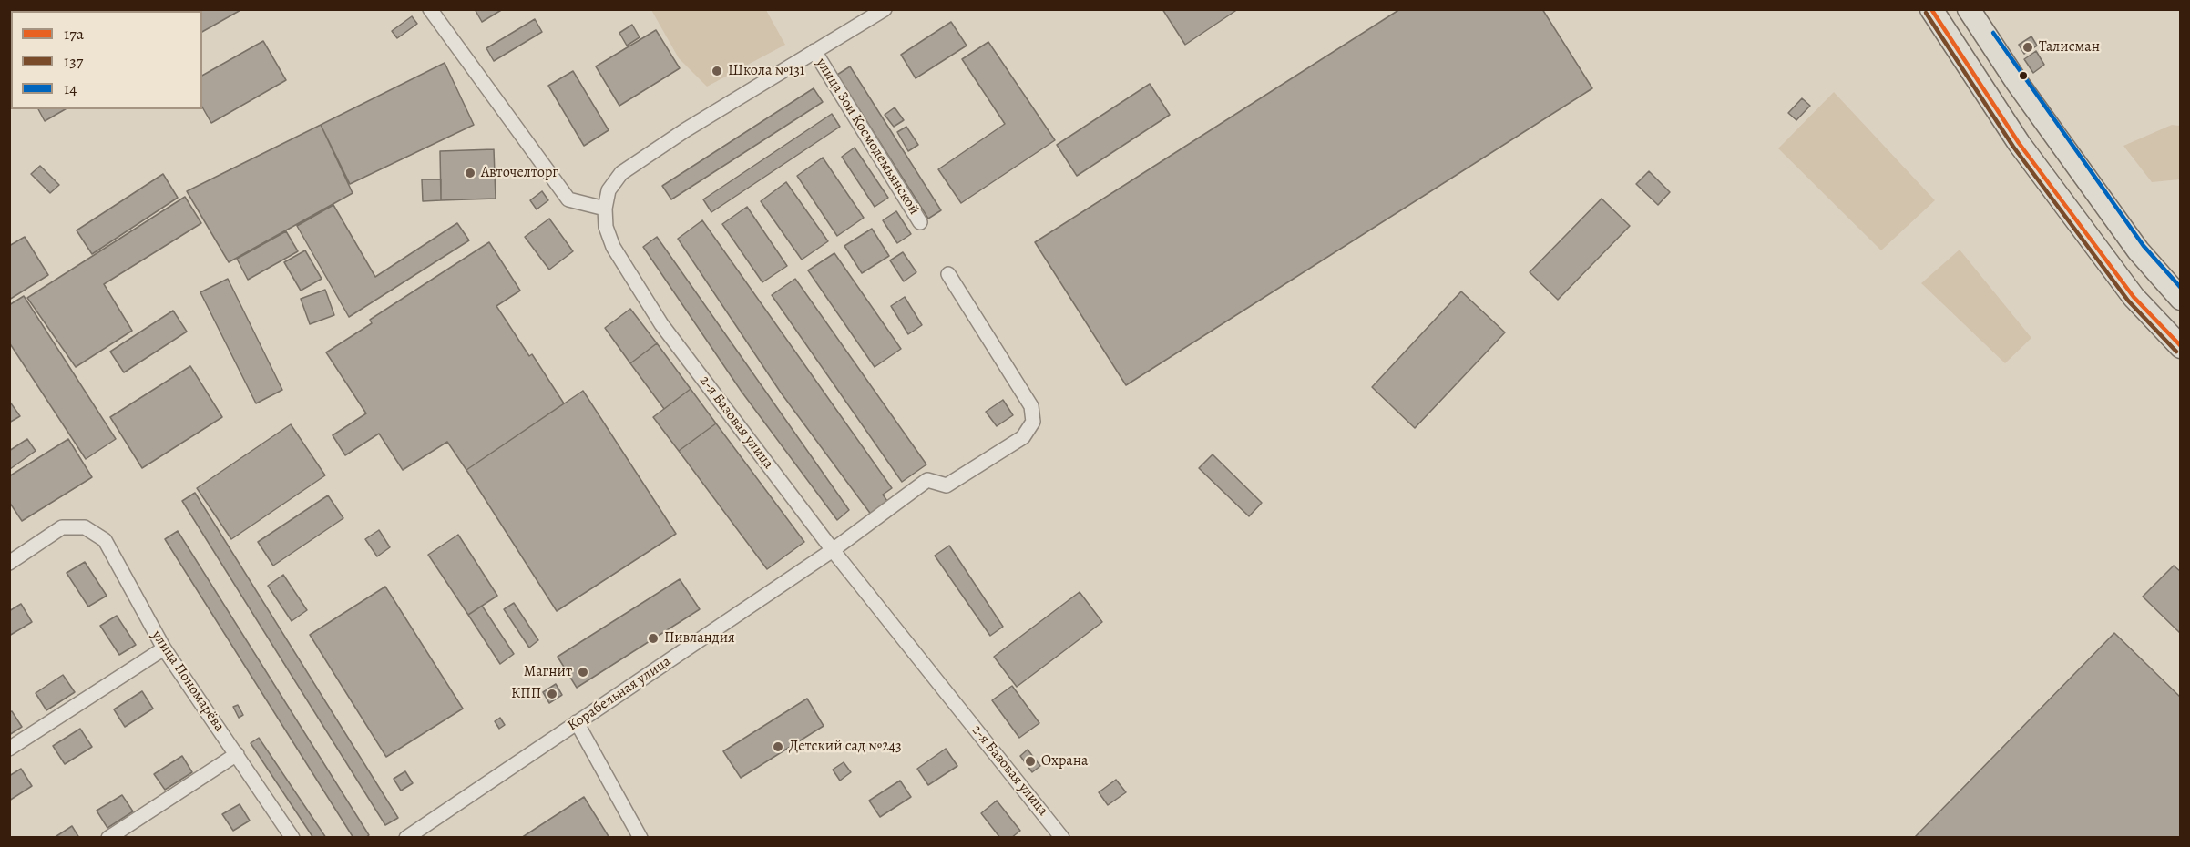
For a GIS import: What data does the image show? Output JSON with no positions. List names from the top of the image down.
{
  "streets": {
    "street": [
      "улица Зои Космодемьянской",
      "2-я Базовая улица",
      "улица Пономарёва",
      "Корабельная улица"
    ]
  },
  "crossings": [
    ["2-я Базовая улица", "Корабельная улица"]
  ],
  "places": [
    "Талисман",
    "Школа №131",
    "Авточелторг",
    "Пивландия",
    "Магнит",
    "КПП",
    "Детский сад №243",
    "Охрана"
  ],
  "lines": ["transit line 17a", "transit line 137", "transit line 14"],
  "legend": ["17a", "137", "14"]
}
